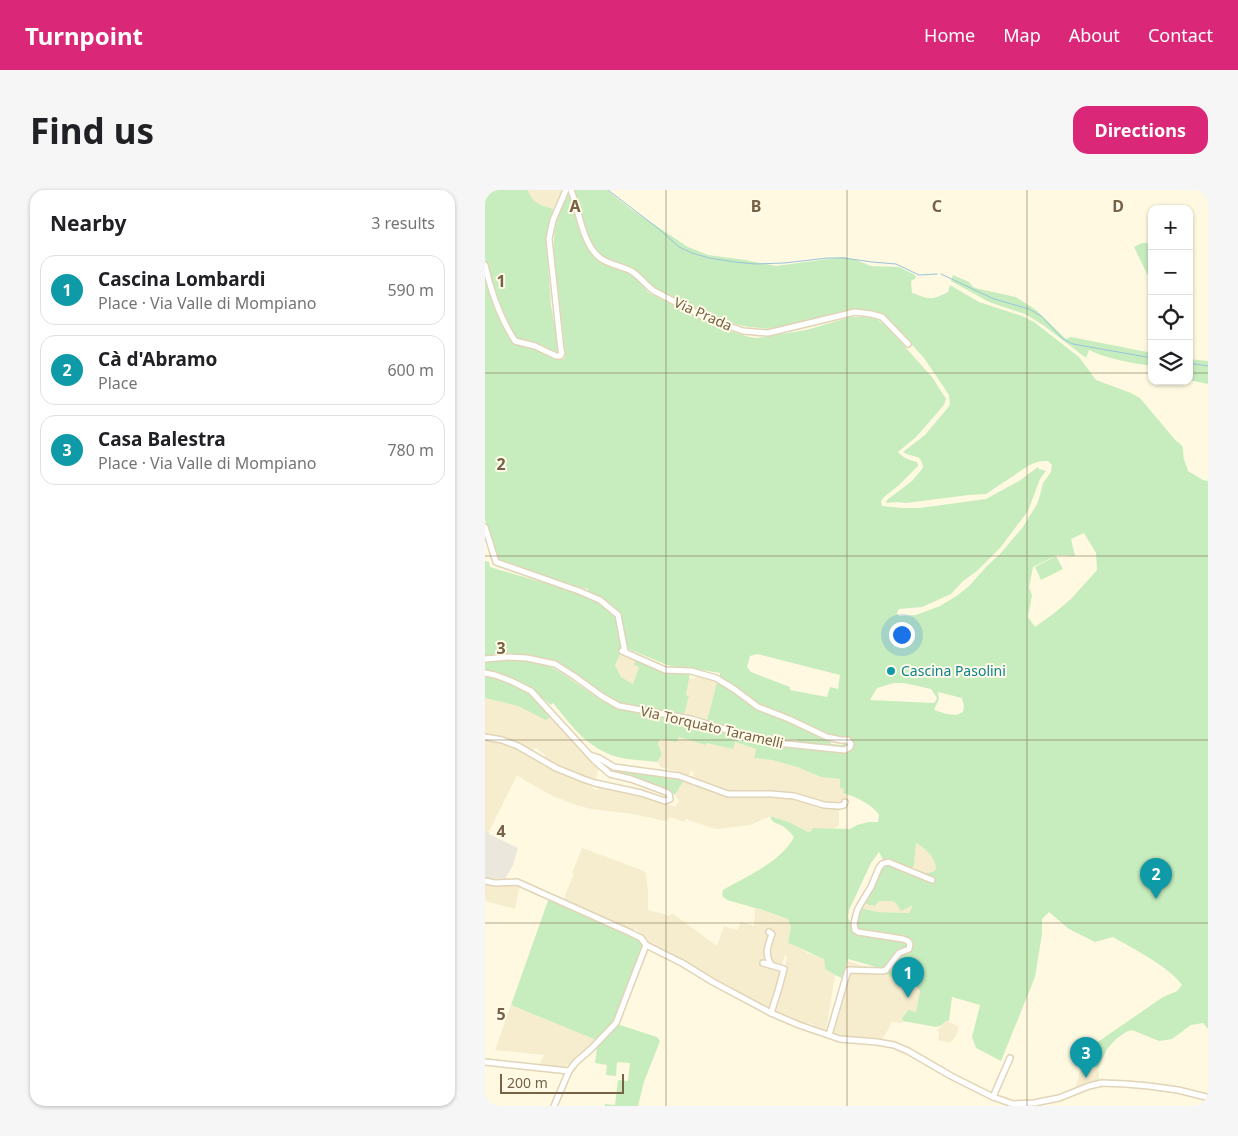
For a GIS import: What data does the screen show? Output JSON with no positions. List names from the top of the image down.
{
  "streets": {
    "street": ["Via Prada", "Via Torquato Taramelli"]
  },
  "places": ["Cascina Pasolini"],
  "scale_bar": "200 m",
  "page": {
    "header": "Turnpoint",
    "nav": [
      "Home",
      "Map",
      "About",
      "Contact"
    ],
    "buttons": "Directions",
    "title": "Find us",
    "heading": ["Nearby", "3 results"],
    "map_buttons": ["+", "−"],
    "list": [
      {
        "mark": "1",
        "name": "Cascina Lombardi",
        "note": "Place · Via Valle di Mompiano",
        "value": "590 m"
      },
      {
        "mark": "2",
        "name": "Cà d'Abramo",
        "note": "Place",
        "value": "600 m"
      },
      {
        "mark": "3",
        "name": "Casa Balestra",
        "note": "Place · Via Valle di Mompiano",
        "value": "780 m"
      }
    ],
    "pins": ["2", "1", "3"],
    "scale": "200 m"
  },
  "grid": {
    "columns": [
      "A",
      "B",
      "C",
      "D"
    ],
    "rows": [
      "1",
      "2",
      "3",
      "4",
      "5"
    ]
  }
}
